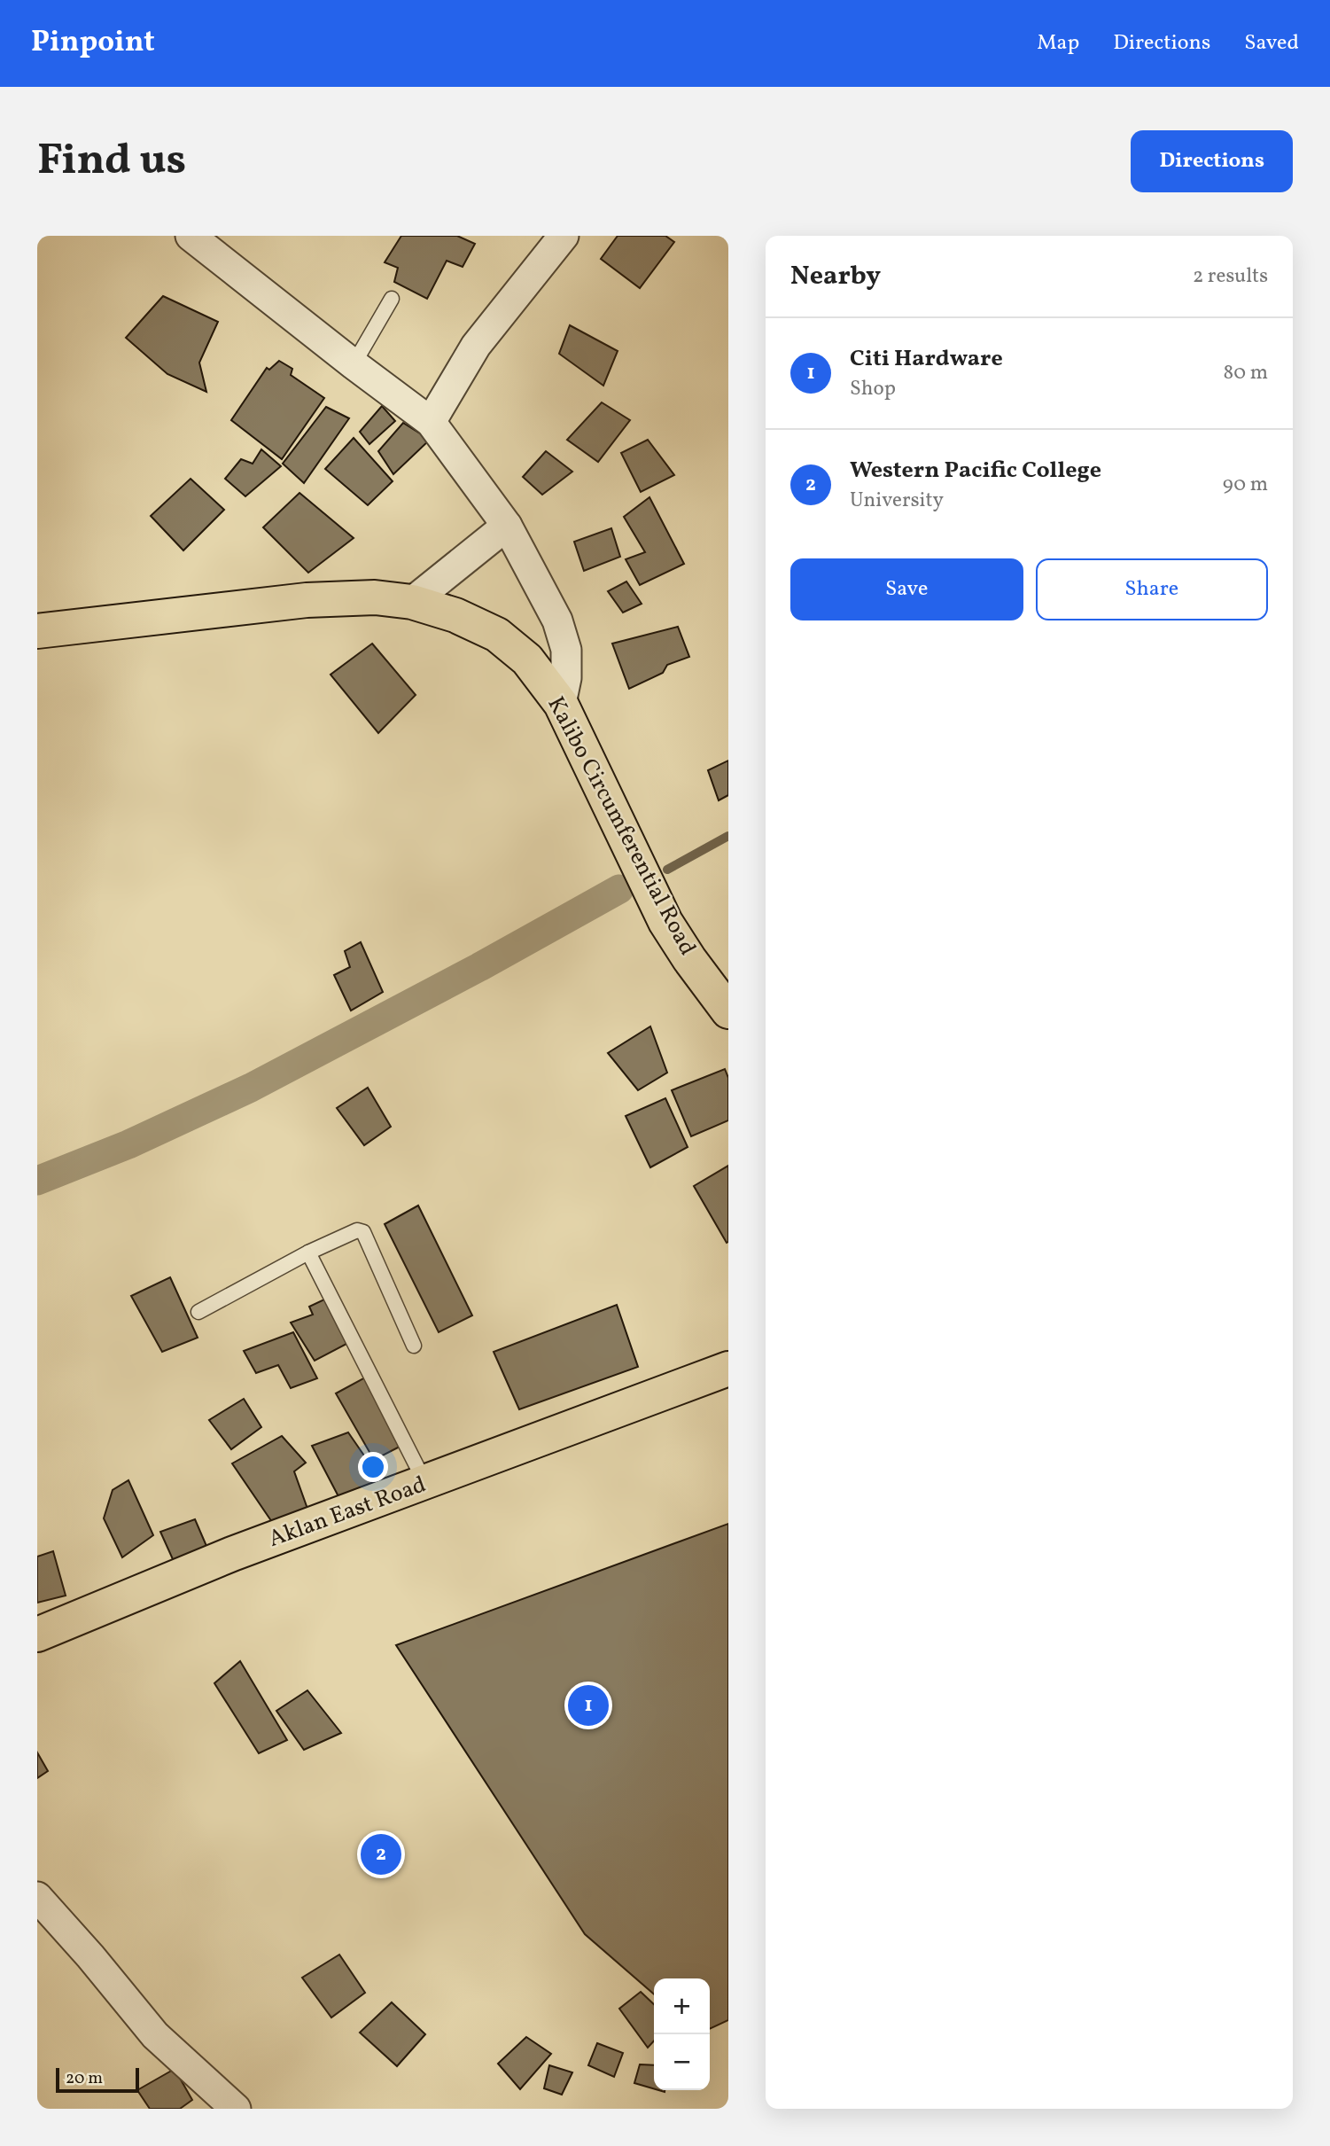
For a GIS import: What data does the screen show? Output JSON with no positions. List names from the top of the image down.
{
  "streets": {
    "main road": ["Kalibo Circumferential Road", "Aklan East Road"]
  },
  "scale_bar": "20 m",
  "page": {
    "header": "Pinpoint",
    "nav": ["Map", "Directions", "Saved"],
    "buttons": [
      "Directions",
      ["Save", "Share"]
    ],
    "title": "Find us",
    "heading": ["Nearby", "2 results"],
    "list": [
      {
        "mark": "1",
        "name": "Citi Hardware",
        "note": "Shop",
        "value": "80 m"
      },
      {
        "mark": "2",
        "name": "Western Pacific College",
        "note": "University",
        "value": "90 m"
      }
    ],
    "pins": ["1", "2"],
    "map_buttons": ["+", "−"],
    "scale": "20 m"
  }
}
